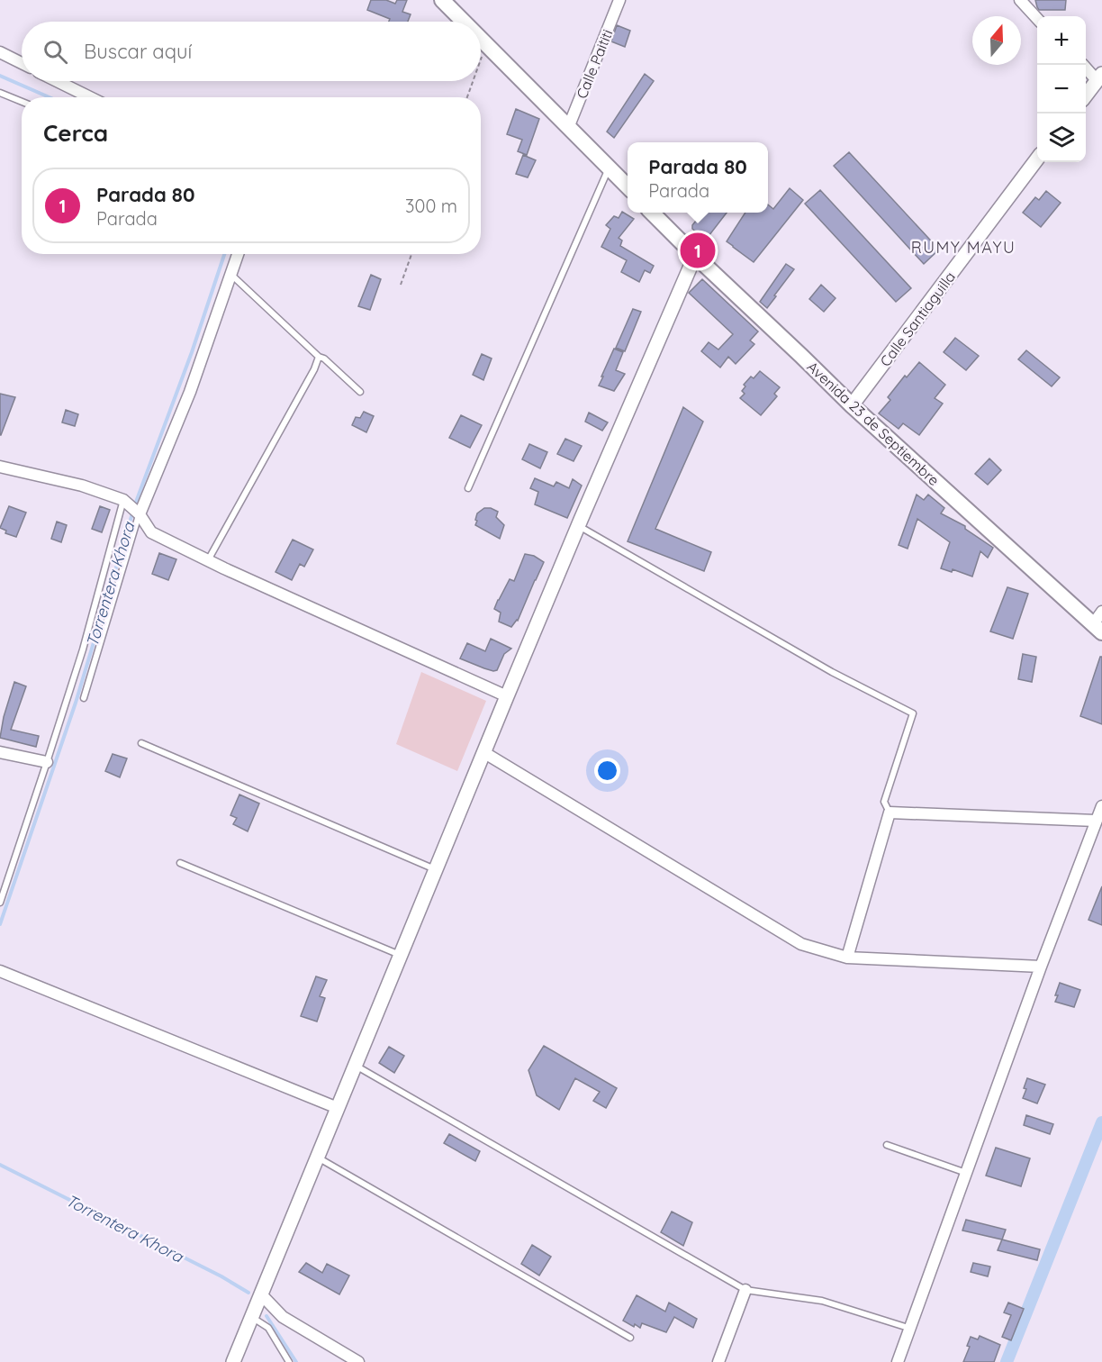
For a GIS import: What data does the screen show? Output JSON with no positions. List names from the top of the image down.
{
  "streets": {
    "main road": ["Avenida 23 de Septiembre"],
    "street": ["Calle Paititi", "Calle Santiaguilla"]
  },
  "crossings": [
    ["Calle Santiaguilla", "Avenida 23 de Septiembre"]
  ],
  "districts": ["RUMY MAYU"],
  "water": ["Torrentera Khora"],
  "north": "top",
  "page": {
    "map_buttons": ["+", "−"],
    "search": "Buscar aquí",
    "heading": "Cerca",
    "popup": ["Parada 80", "Parada"],
    "list": [
      {
        "mark": "1",
        "name": "Parada 80",
        "note": "Parada",
        "value": "300 m"
      }
    ],
    "pins": "1"
  }
}
